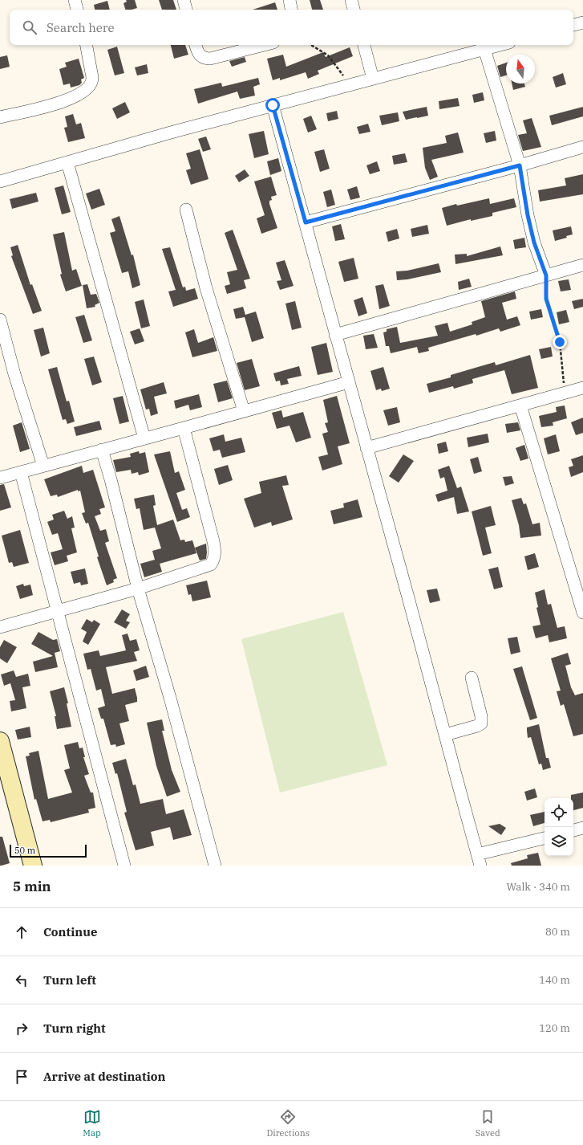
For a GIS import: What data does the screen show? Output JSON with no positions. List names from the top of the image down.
{
  "scale_bar": "50 m",
  "north": "top",
  "page": {
    "search": "Search here",
    "scale": "50 m",
    "heading": ["5 min", "Walk · 340 m"],
    "list": [
      ["Continue", "80 m"],
      ["Turn left", "140 m"],
      ["Turn right", "120 m"],
      "Arrive at destination"
    ],
    "nav": ["Map", "Directions", "Saved"]
  }
}
